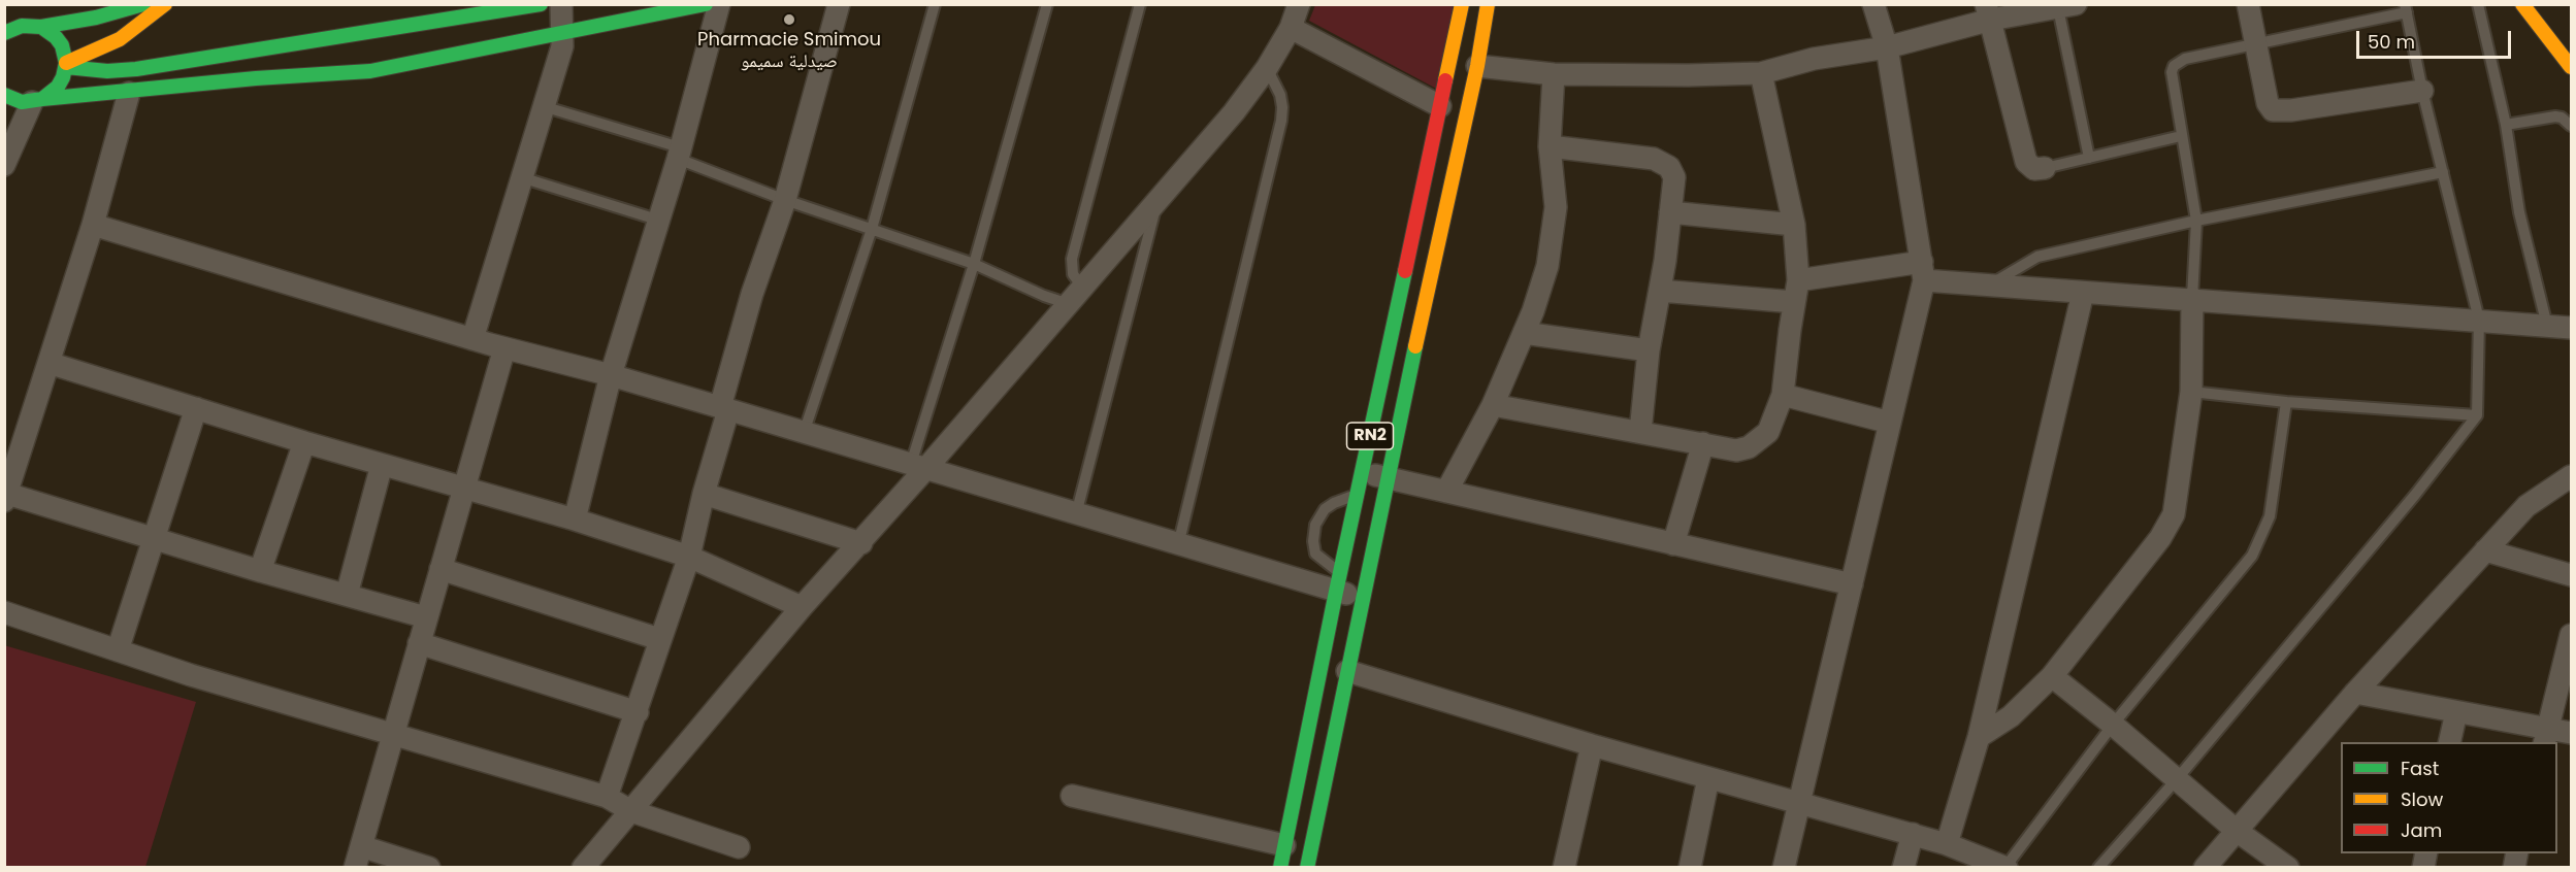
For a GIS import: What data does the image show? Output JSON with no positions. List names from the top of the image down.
{
  "streets": {
    "main road": ["RN2"]
  },
  "places": ["Pharmacie Smimou صيدلية سميمو"],
  "legend": ["Fast", "Slow", "Jam"],
  "scale_bar": "50 m"
}
